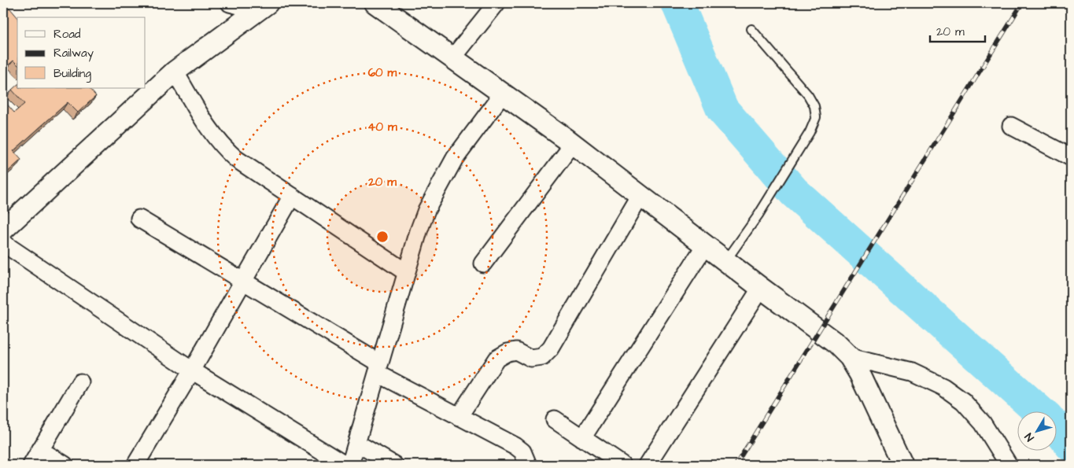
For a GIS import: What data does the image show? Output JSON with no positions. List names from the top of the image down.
{
  "legend": ["Road", "Railway", "Building"],
  "scale_bar": "20 m",
  "north": "bottom left",
  "rings": ["60 m", "40 m", "20 m"]
}
